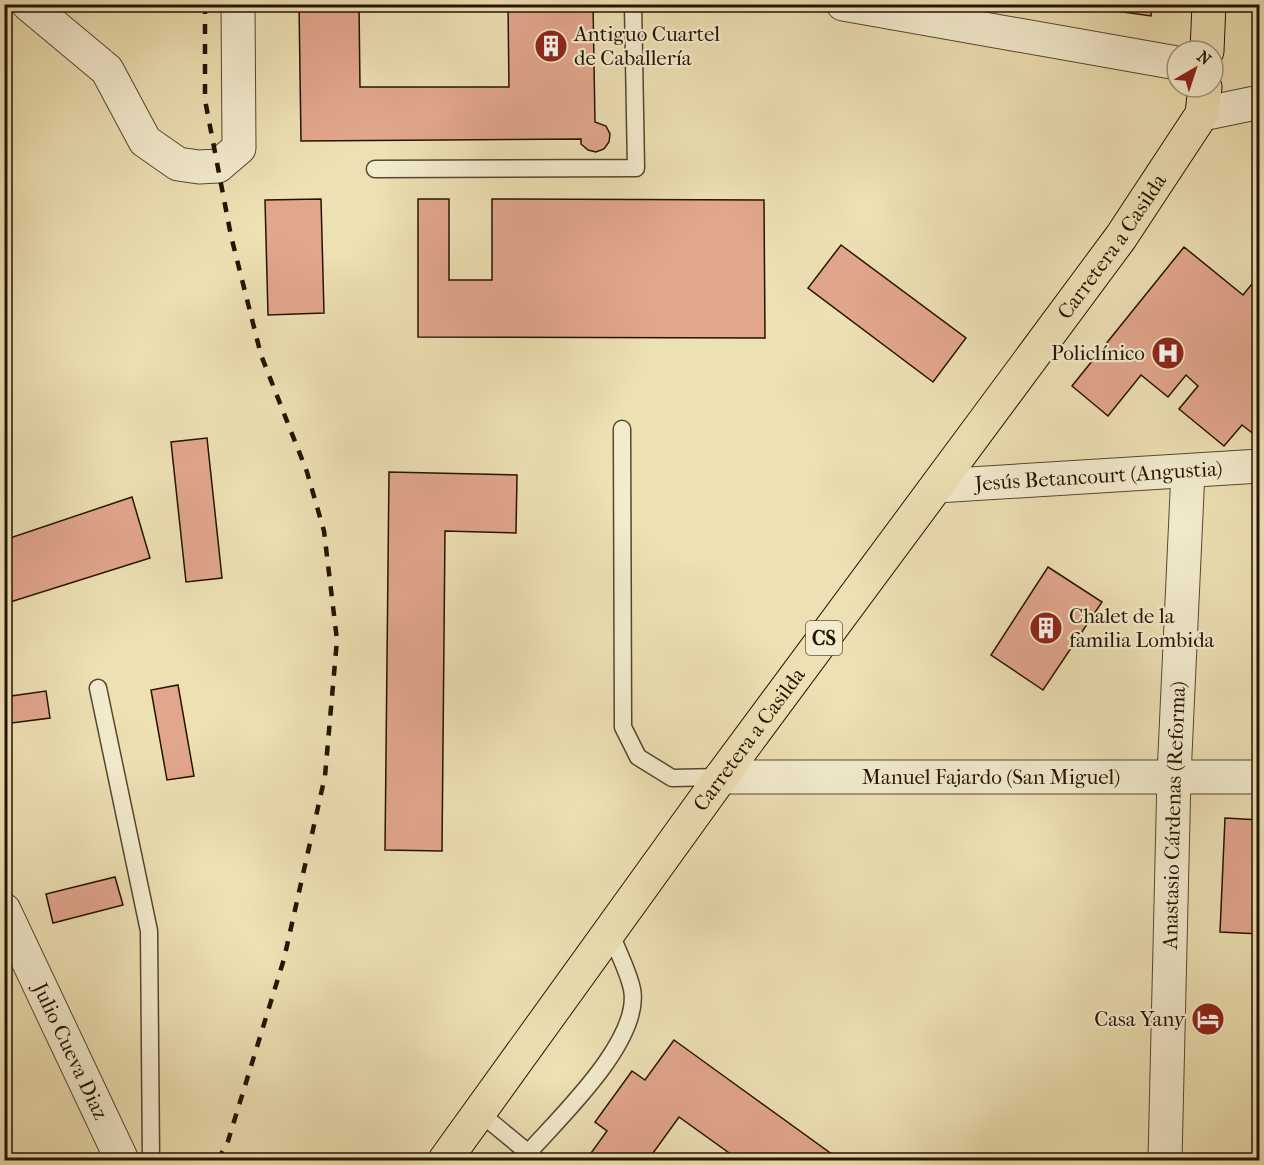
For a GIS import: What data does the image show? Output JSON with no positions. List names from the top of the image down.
{
  "streets": {
    "main road": ["Carretera a Casilda", "CS"],
    "street": [
      "Jesús Betancourt (Angustia)",
      "Manuel Fajardo (San Miguel)",
      "Anastasio Cárdenas (Reforma)",
      "Julio Cueva Diaz"
    ]
  },
  "crossings": [
    ["Carretera a Casilda", "Jesús Betancourt (Angustia)"],
    ["Carretera a Casilda", "Manuel Fajardo (San Miguel)"],
    ["Jesús Betancourt (Angustia)", "Anastasio Cárdenas (Reforma)"],
    ["Manuel Fajardo (San Miguel)", "Anastasio Cárdenas (Reforma)"]
  ],
  "places": {
    "building": ["Antiguo Cuartel de Caballería", "Chalet de la familia Lombida"],
    "hospital": ["Policlínico"],
    "hotel": ["Casa Yany"]
  },
  "north": "top right"
}
